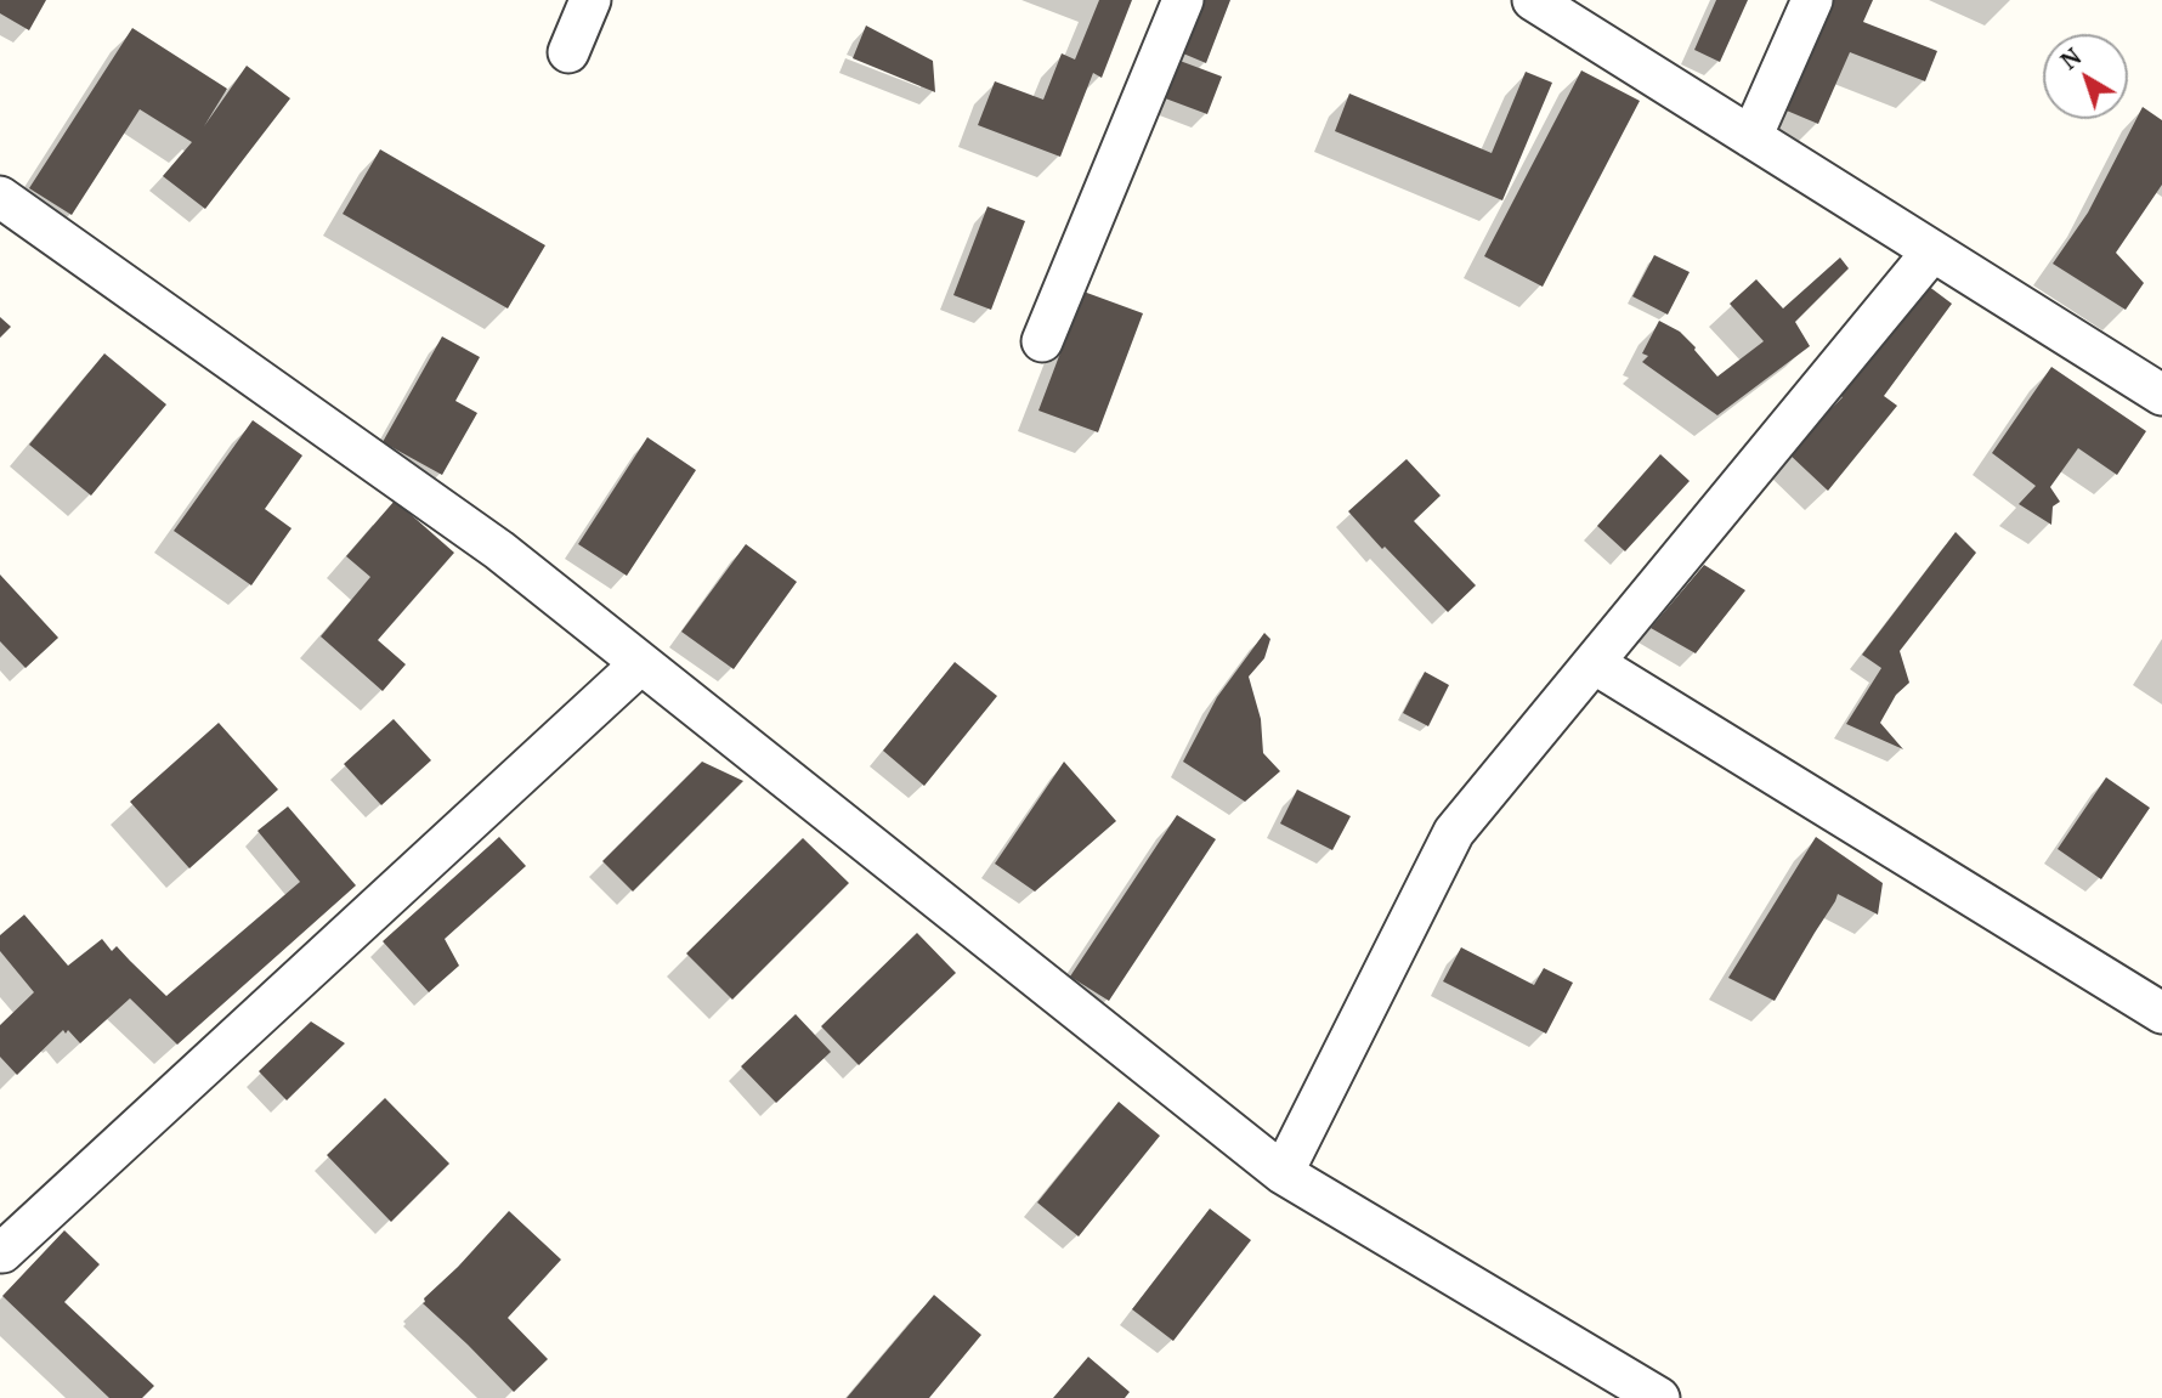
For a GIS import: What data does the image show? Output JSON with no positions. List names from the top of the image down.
{
  "north": "top left"
}
